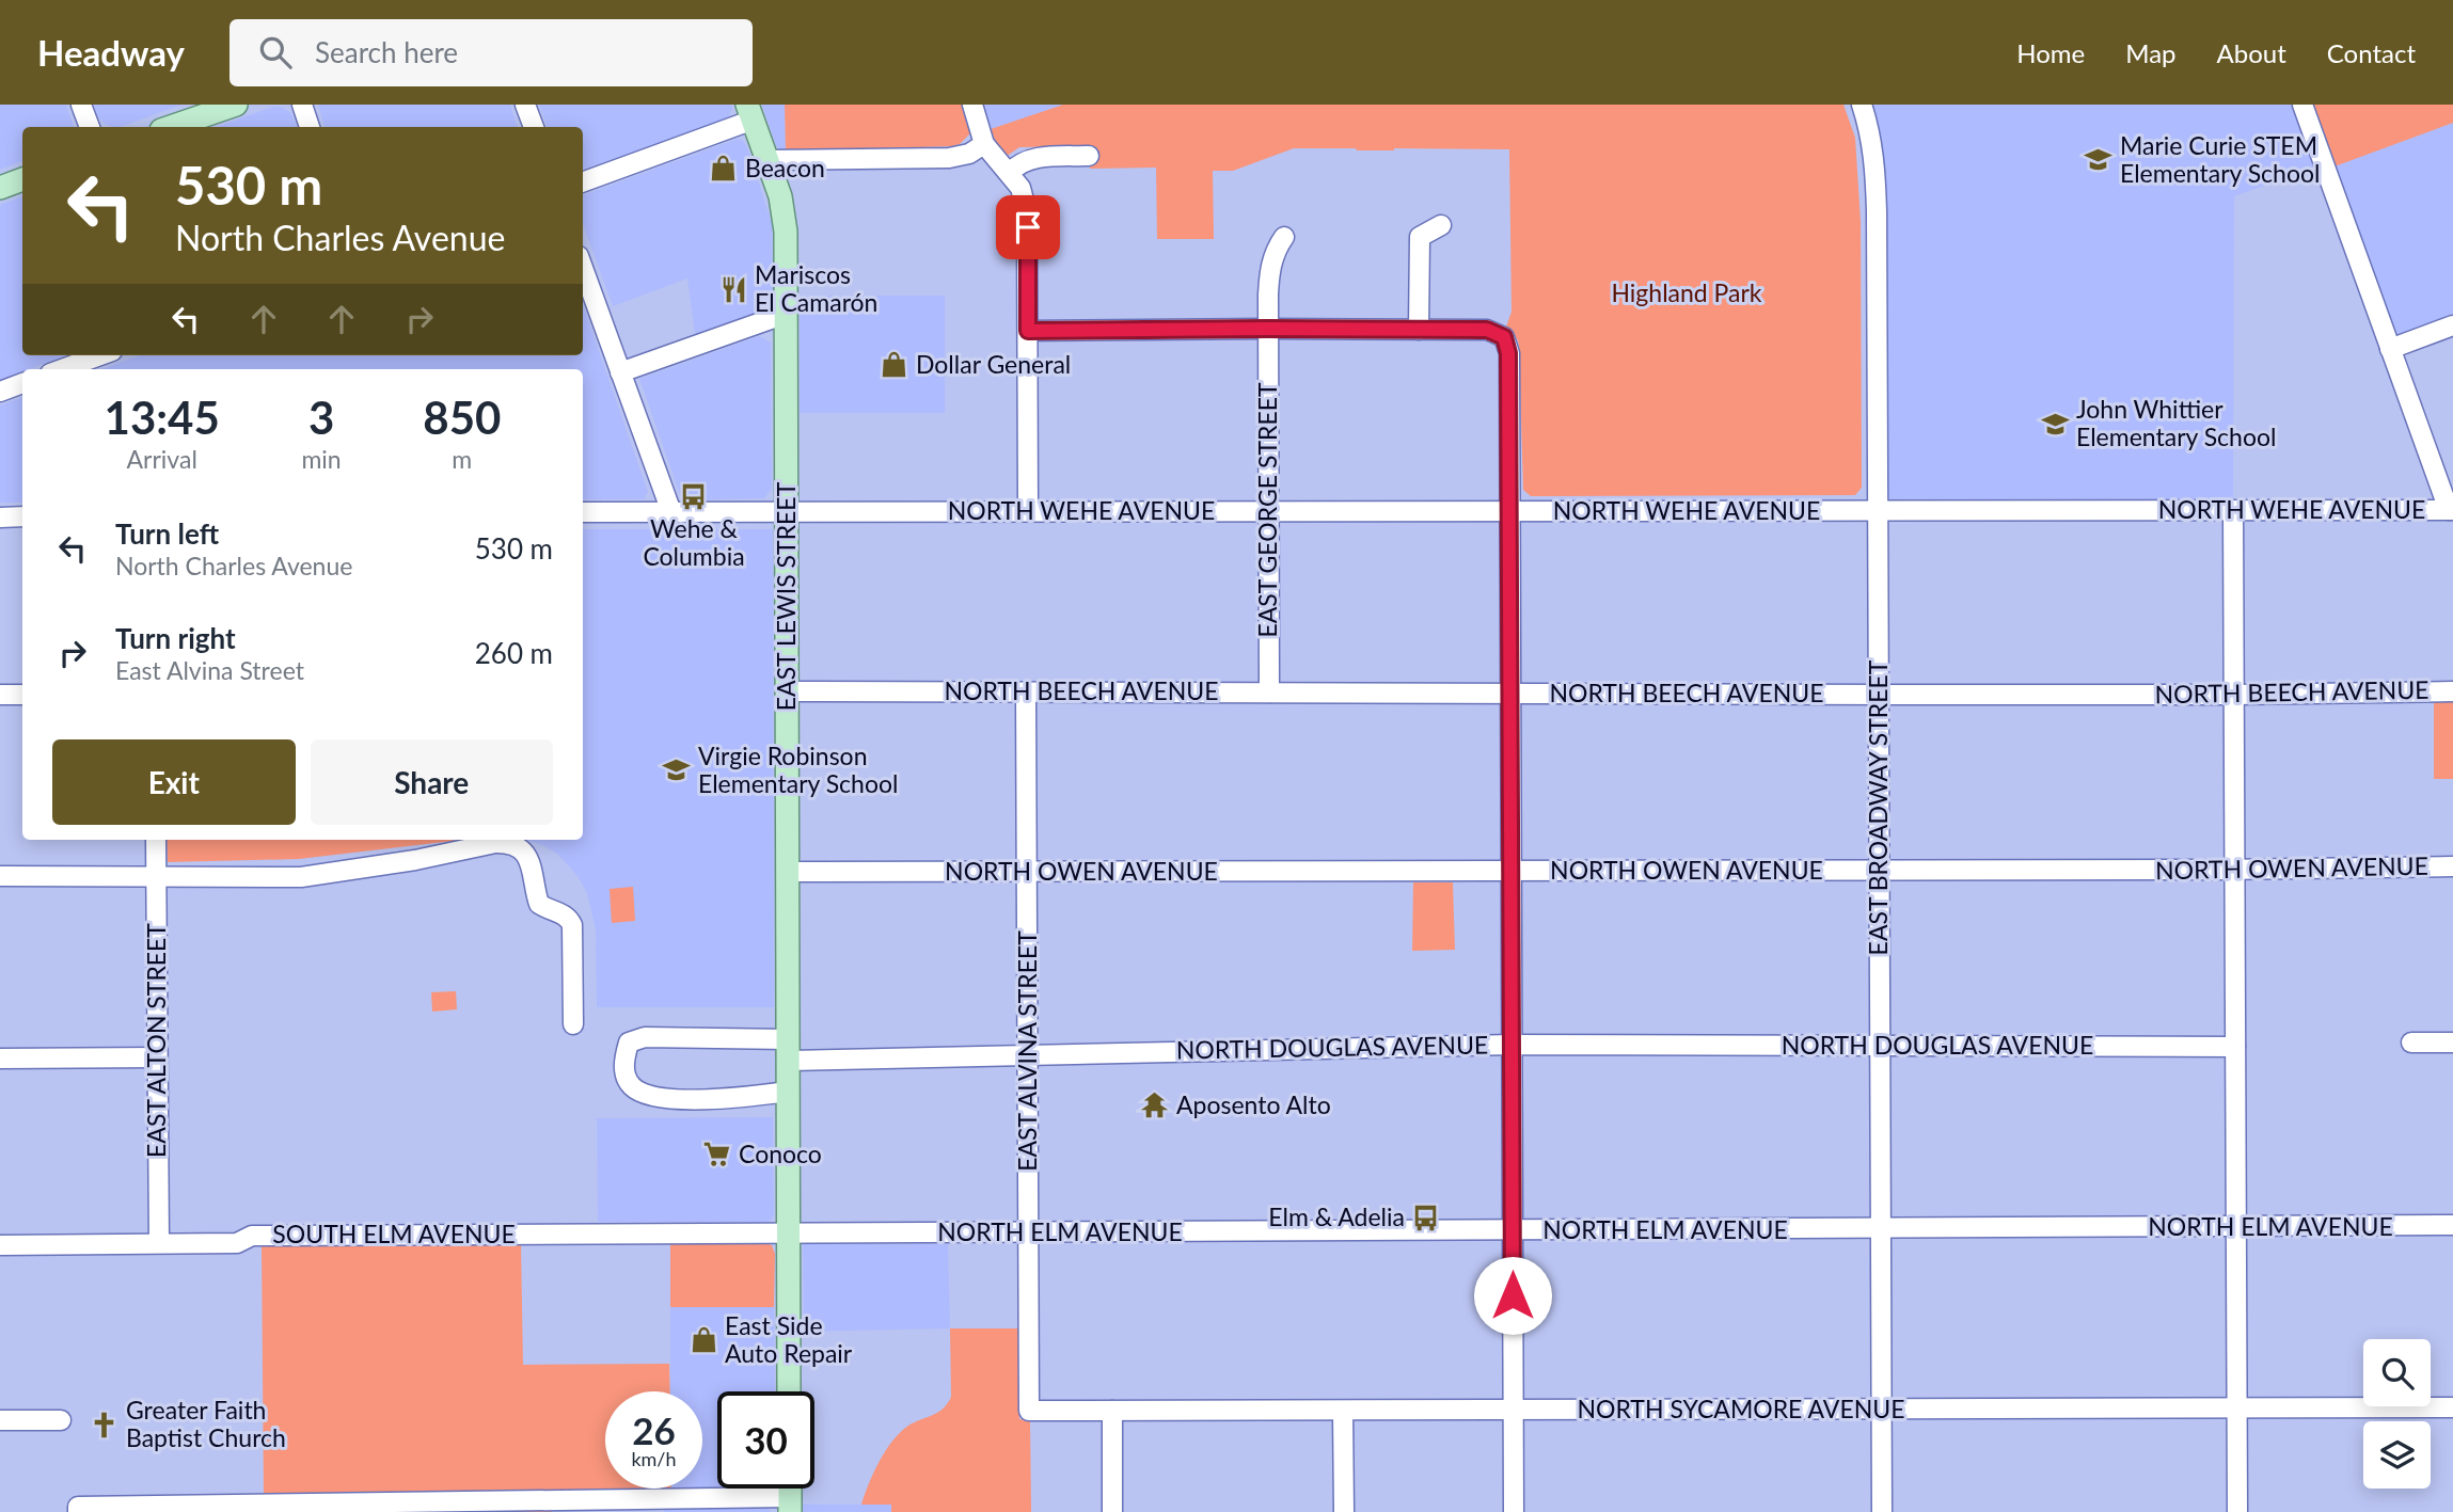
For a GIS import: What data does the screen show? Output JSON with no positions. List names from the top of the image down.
{
  "streets": {
    "main road": ["EAST LEWIS STREET"],
    "street": [
      "EAST GEORGE STREET",
      "NORTH WEHE AVENUE",
      "NORTH BEECH AVENUE",
      "EAST BROADWAY STREET",
      "NORTH OWEN AVENUE",
      "EAST ALTON STREET",
      "NORTH DOUGLAS AVENUE",
      "EAST ALVINA STREET",
      "NORTH ELM AVENUE",
      "SOUTH ELM AVENUE",
      "NORTH SYCAMORE AVENUE"
    ]
  },
  "crossings": [
    ["EAST GEORGE STREET", "NORTH WEHE AVENUE"],
    ["EAST GEORGE STREET", "NORTH BEECH AVENUE"],
    ["NORTH WEHE AVENUE", "EAST LEWIS STREET"],
    ["NORTH WEHE AVENUE", "EAST BROADWAY STREET"],
    ["EAST LEWIS STREET", "NORTH BEECH AVENUE"],
    ["EAST LEWIS STREET", "NORTH OWEN AVENUE"],
    ["EAST LEWIS STREET", "NORTH DOUGLAS AVENUE"],
    ["EAST LEWIS STREET", "NORTH ELM AVENUE"],
    ["EAST LEWIS STREET", "SOUTH ELM AVENUE"],
    ["NORTH BEECH AVENUE", "EAST BROADWAY STREET"],
    ["NORTH BEECH AVENUE", "EAST ALVINA STREET"],
    ["EAST BROADWAY STREET", "NORTH OWEN AVENUE"],
    ["EAST BROADWAY STREET", "NORTH DOUGLAS AVENUE"],
    ["EAST BROADWAY STREET", "NORTH ELM AVENUE"],
    ["EAST BROADWAY STREET", "NORTH SYCAMORE AVENUE"],
    ["NORTH OWEN AVENUE", "EAST ALVINA STREET"],
    ["EAST ALTON STREET", "SOUTH ELM AVENUE"],
    ["NORTH DOUGLAS AVENUE", "EAST ALVINA STREET"],
    ["EAST ALVINA STREET", "NORTH ELM AVENUE"],
    ["EAST ALVINA STREET", "NORTH SYCAMORE AVENUE"],
    ["NORTH ELM AVENUE", "SOUTH ELM AVENUE"]
  ],
  "parks": ["Highland Park"],
  "places": {
    "school or university": ["Marie Curie STEM Elementary School", "John Whittier Elementary School", "Virgie Robinson Elementary School"],
    "shop": ["Beacon", "Dollar General", "East Side Auto Repair"],
    "restaurant": ["Mariscos El Camarón"],
    "bus stop": ["Wehe & Columbia", "Elm & Adelia"],
    "temple": ["Aposento Alto"],
    "supermarket": ["Conoco"],
    "church": ["Greater Faith Baptist Church"]
  },
  "page": {
    "header": "Headway",
    "search": "Search here",
    "nav": [
      "Home",
      "Map",
      "About",
      "Contact"
    ],
    "turn": ["530 m", "North Charles Avenue"],
    "eta": [
      "13:45",
      "Arrival",
      "3",
      "min",
      "850",
      "m"
    ],
    "list": [
      {
        "name": "Turn left",
        "note": "North Charles Avenue",
        "value": "530 m"
      },
      {
        "name": "Turn right",
        "note": "East Alvina Street",
        "value": "260 m"
      }
    ],
    "buttons": ["Exit", "Share"],
    "speed": "26 km/h",
    "limit": "30"
  }
}
